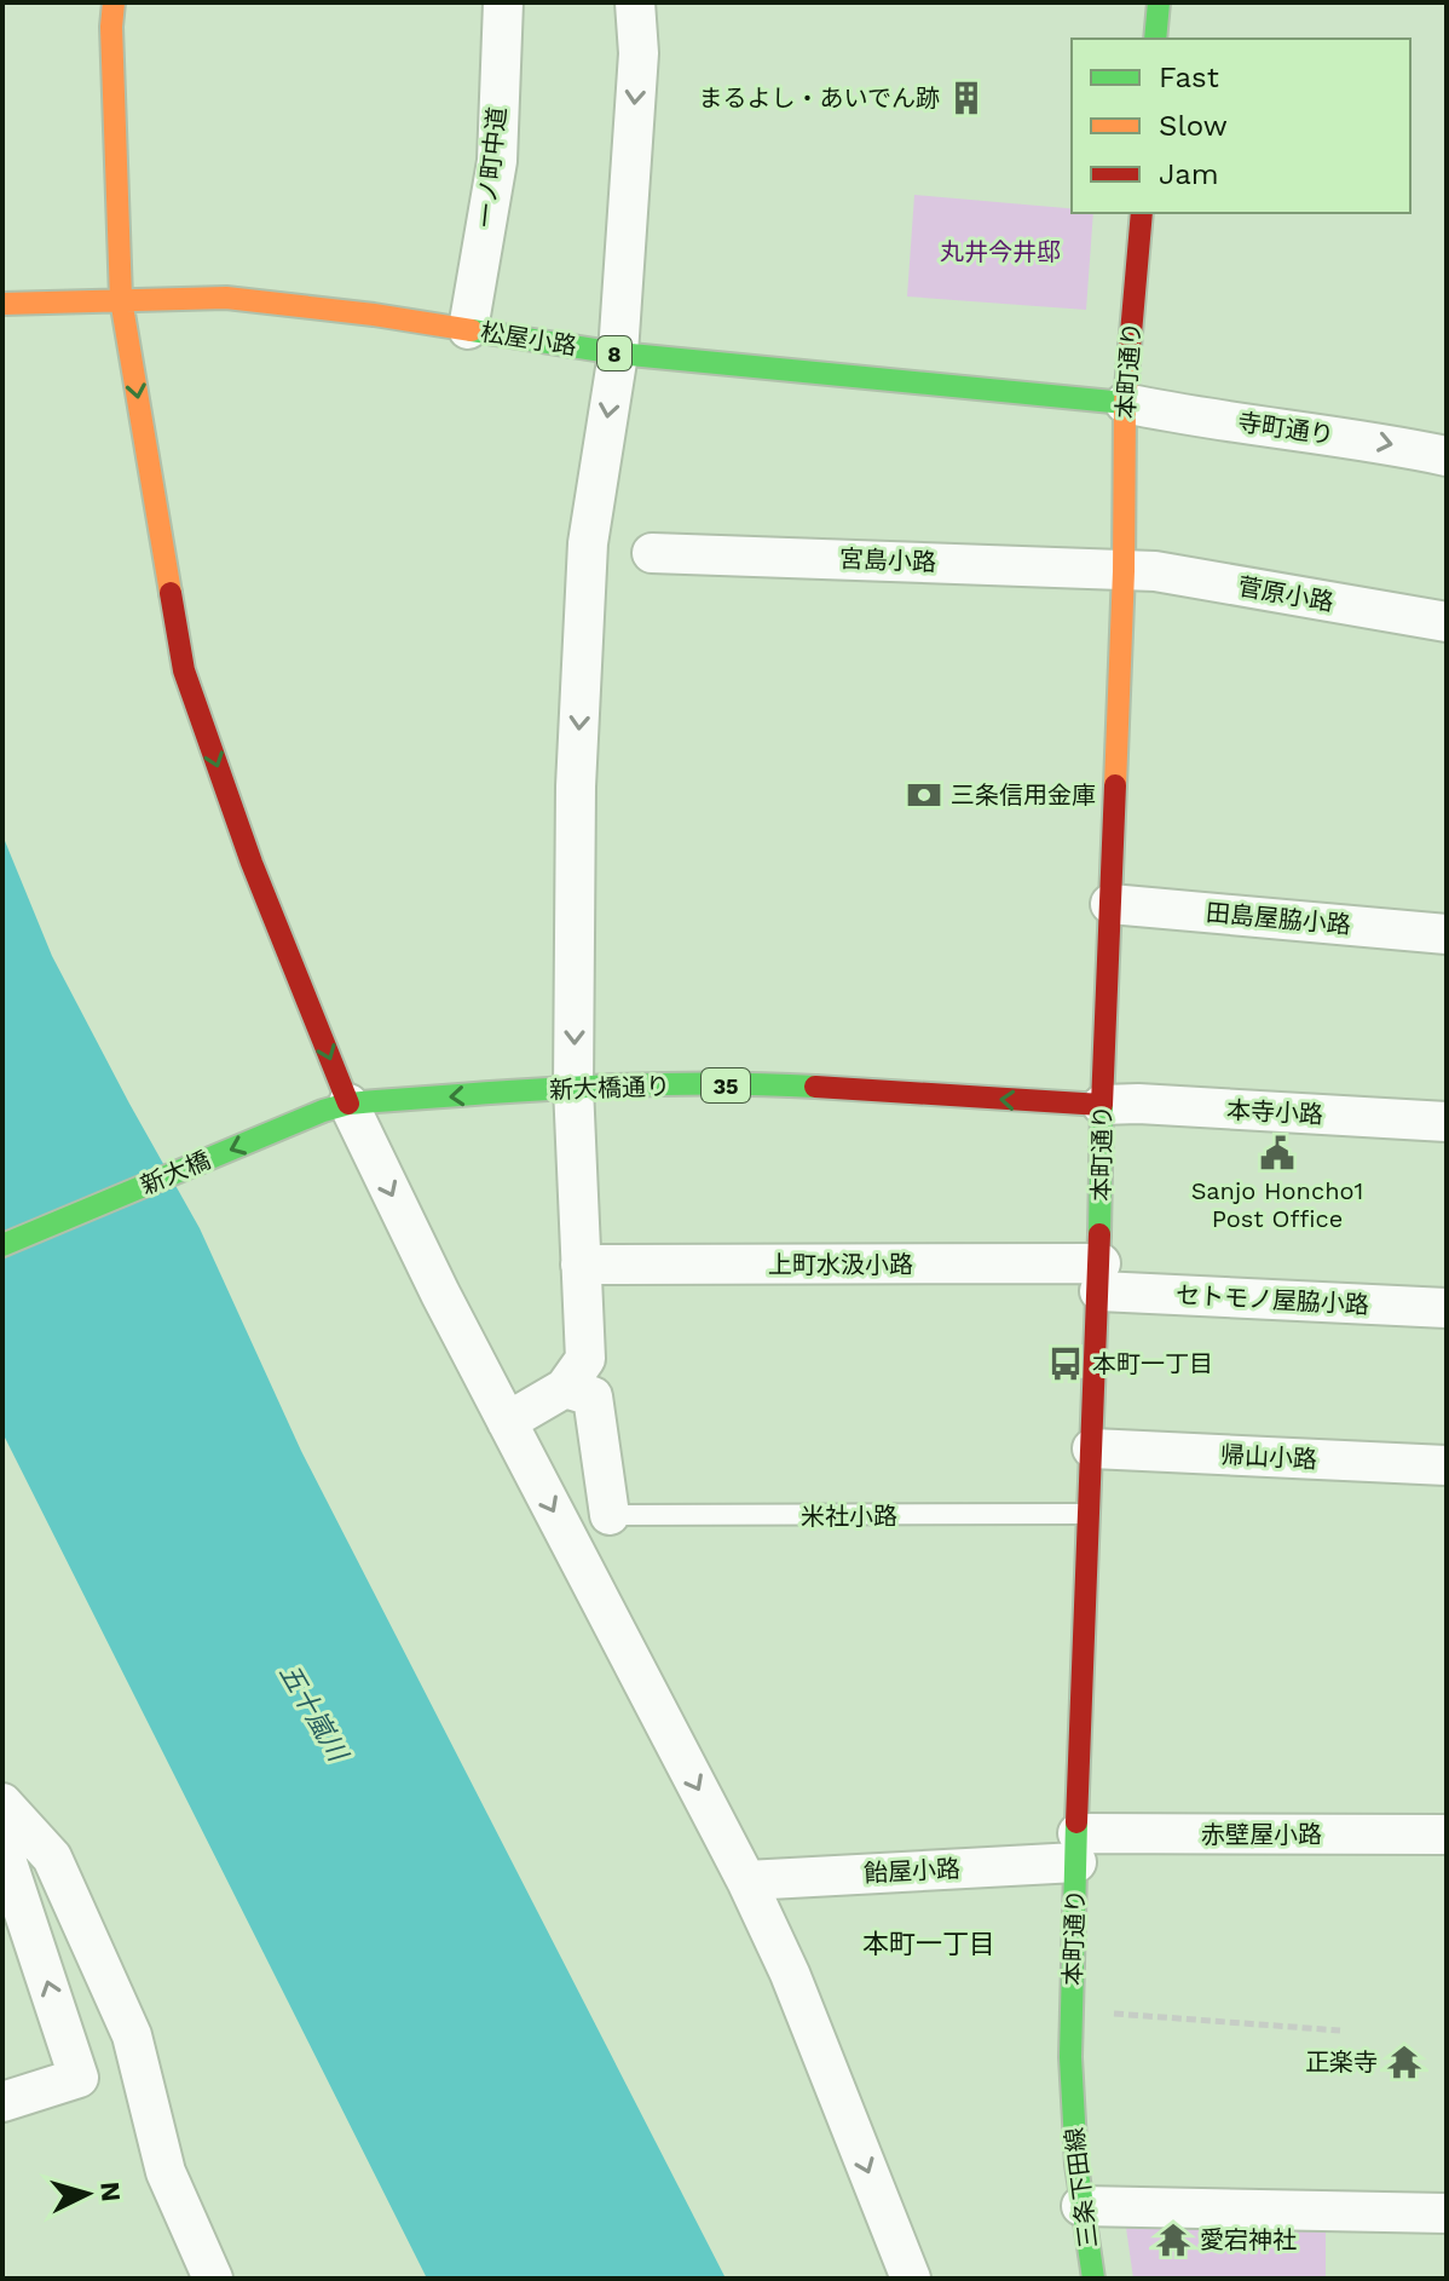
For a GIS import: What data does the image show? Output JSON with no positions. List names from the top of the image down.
{
  "streets": {
    "main road": [
      "松屋小路",
      "8",
      "本町通り",
      "35",
      "新大橋通り",
      "新大橋",
      "三条下田線"
    ],
    "street": [
      "一ノ町中道",
      "寺町通り",
      "宮島小路",
      "菅原小路",
      "田島屋脇小路",
      "本寺小路",
      "上町水汲小路",
      "セトモノ屋脇小路",
      "帰山小路",
      "赤壁屋小路",
      "飴屋小路"
    ],
    "lane": ["米社小路"]
  },
  "crossings": [
    ["一ノ町中道", "松屋小路"],
    ["松屋小路", "8"],
    ["松屋小路", "本町通り"],
    ["松屋小路", "寺町通り"],
    ["本町通り", "寺町通り"],
    ["本町通り", "宮島小路"],
    ["本町通り", "菅原小路"],
    ["本町通り", "田島屋脇小路"],
    ["本町通り", "新大橋通り"],
    ["本町通り", "本寺小路"],
    ["本町通り", "上町水汲小路"],
    ["本町通り", "セトモノ屋脇小路"],
    ["本町通り", "帰山小路"],
    ["本町通り", "米社小路"],
    ["本町通り", "赤壁屋小路"],
    ["本町通り", "飴屋小路"],
    ["本町通り", "三条下田線"],
    ["宮島小路", "菅原小路"],
    ["新大橋通り", "本寺小路"],
    ["新大橋通り", "新大橋"],
    ["上町水汲小路", "セトモノ屋脇小路"],
    ["赤壁屋小路", "飴屋小路"]
  ],
  "one_way": ["寺町通り", "新大橋通り", "新大橋"],
  "districts": ["本町一丁目"],
  "water": ["五十嵐川"],
  "parks": ["丸井今井邸"],
  "places": {
    "building": ["まるよし・あいでん跡"],
    "bank": ["三条信用金庫"],
    "public building": ["Sanjo Honcho1 Post Office"],
    "bus stop": ["本町一丁目"],
    "temple": ["正楽寺", "愛宕神社"]
  },
  "legend": ["Fast", "Slow", "Jam"],
  "north": "right"
}
